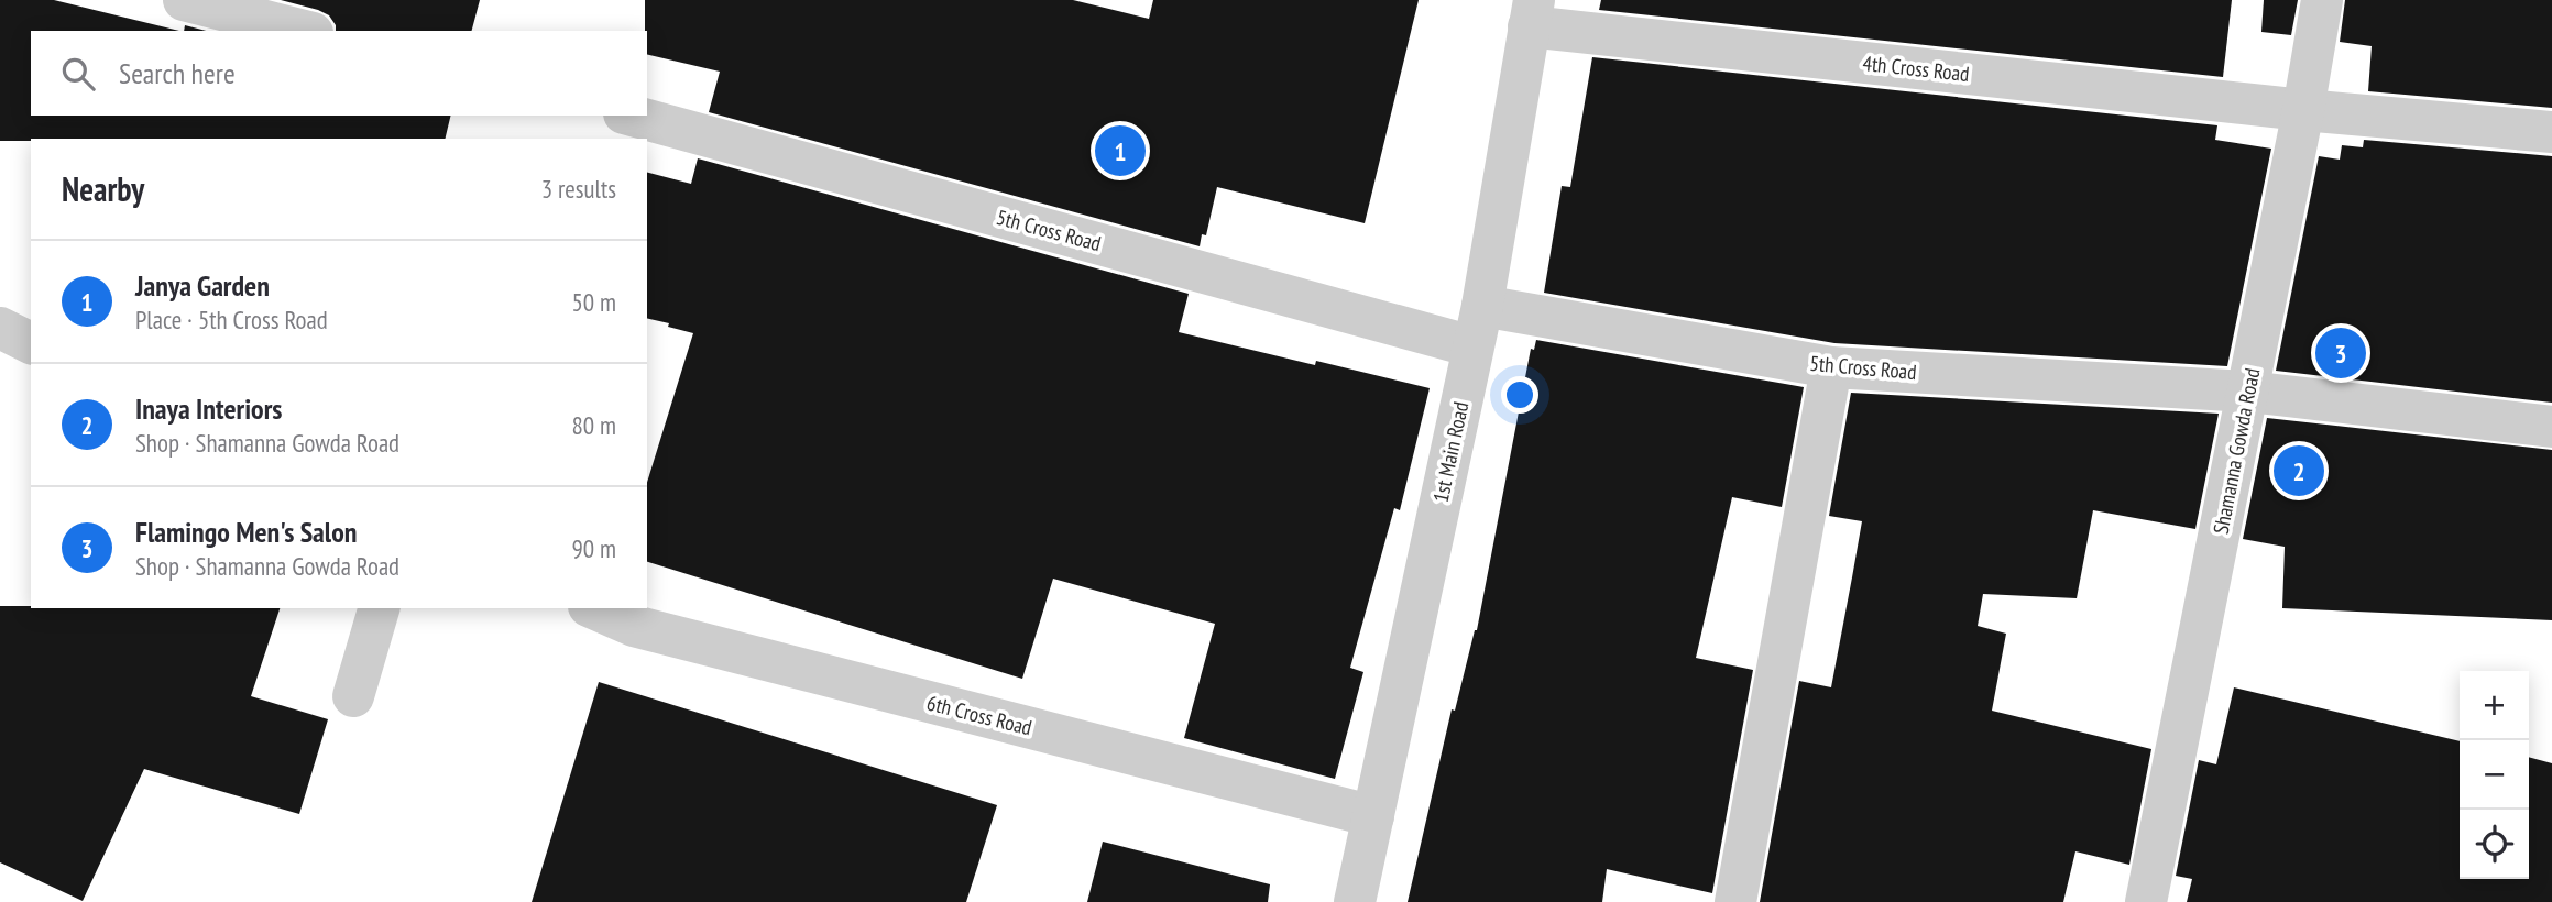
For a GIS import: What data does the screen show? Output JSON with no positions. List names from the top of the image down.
{
  "streets": {
    "street": [
      "4th Cross Road",
      "5th Cross Road",
      "Shamanna Gowda Road",
      "1st Main Road",
      "6th Cross Road"
    ]
  },
  "crossings": [
    ["4th Cross Road", "Shamanna Gowda Road"],
    ["4th Cross Road", "1st Main Road"],
    ["5th Cross Road", "Shamanna Gowda Road"],
    ["5th Cross Road", "1st Main Road"],
    ["1st Main Road", "6th Cross Road"]
  ],
  "page": {
    "search": "Search here",
    "pins": ["1", "3", "2"],
    "heading": ["Nearby", "3 results"],
    "list": [
      {
        "mark": "1",
        "name": "Janya Garden",
        "note": "Place · 5th Cross Road",
        "value": "50 m"
      },
      {
        "mark": "2",
        "name": "Inaya Interiors",
        "note": "Shop · Shamanna Gowda Road",
        "value": "80 m"
      },
      {
        "mark": "3",
        "name": "Flamingo Men's Salon",
        "note": "Shop · Shamanna Gowda Road",
        "value": "90 m"
      }
    ],
    "map_buttons": ["+", "−"]
  }
}
